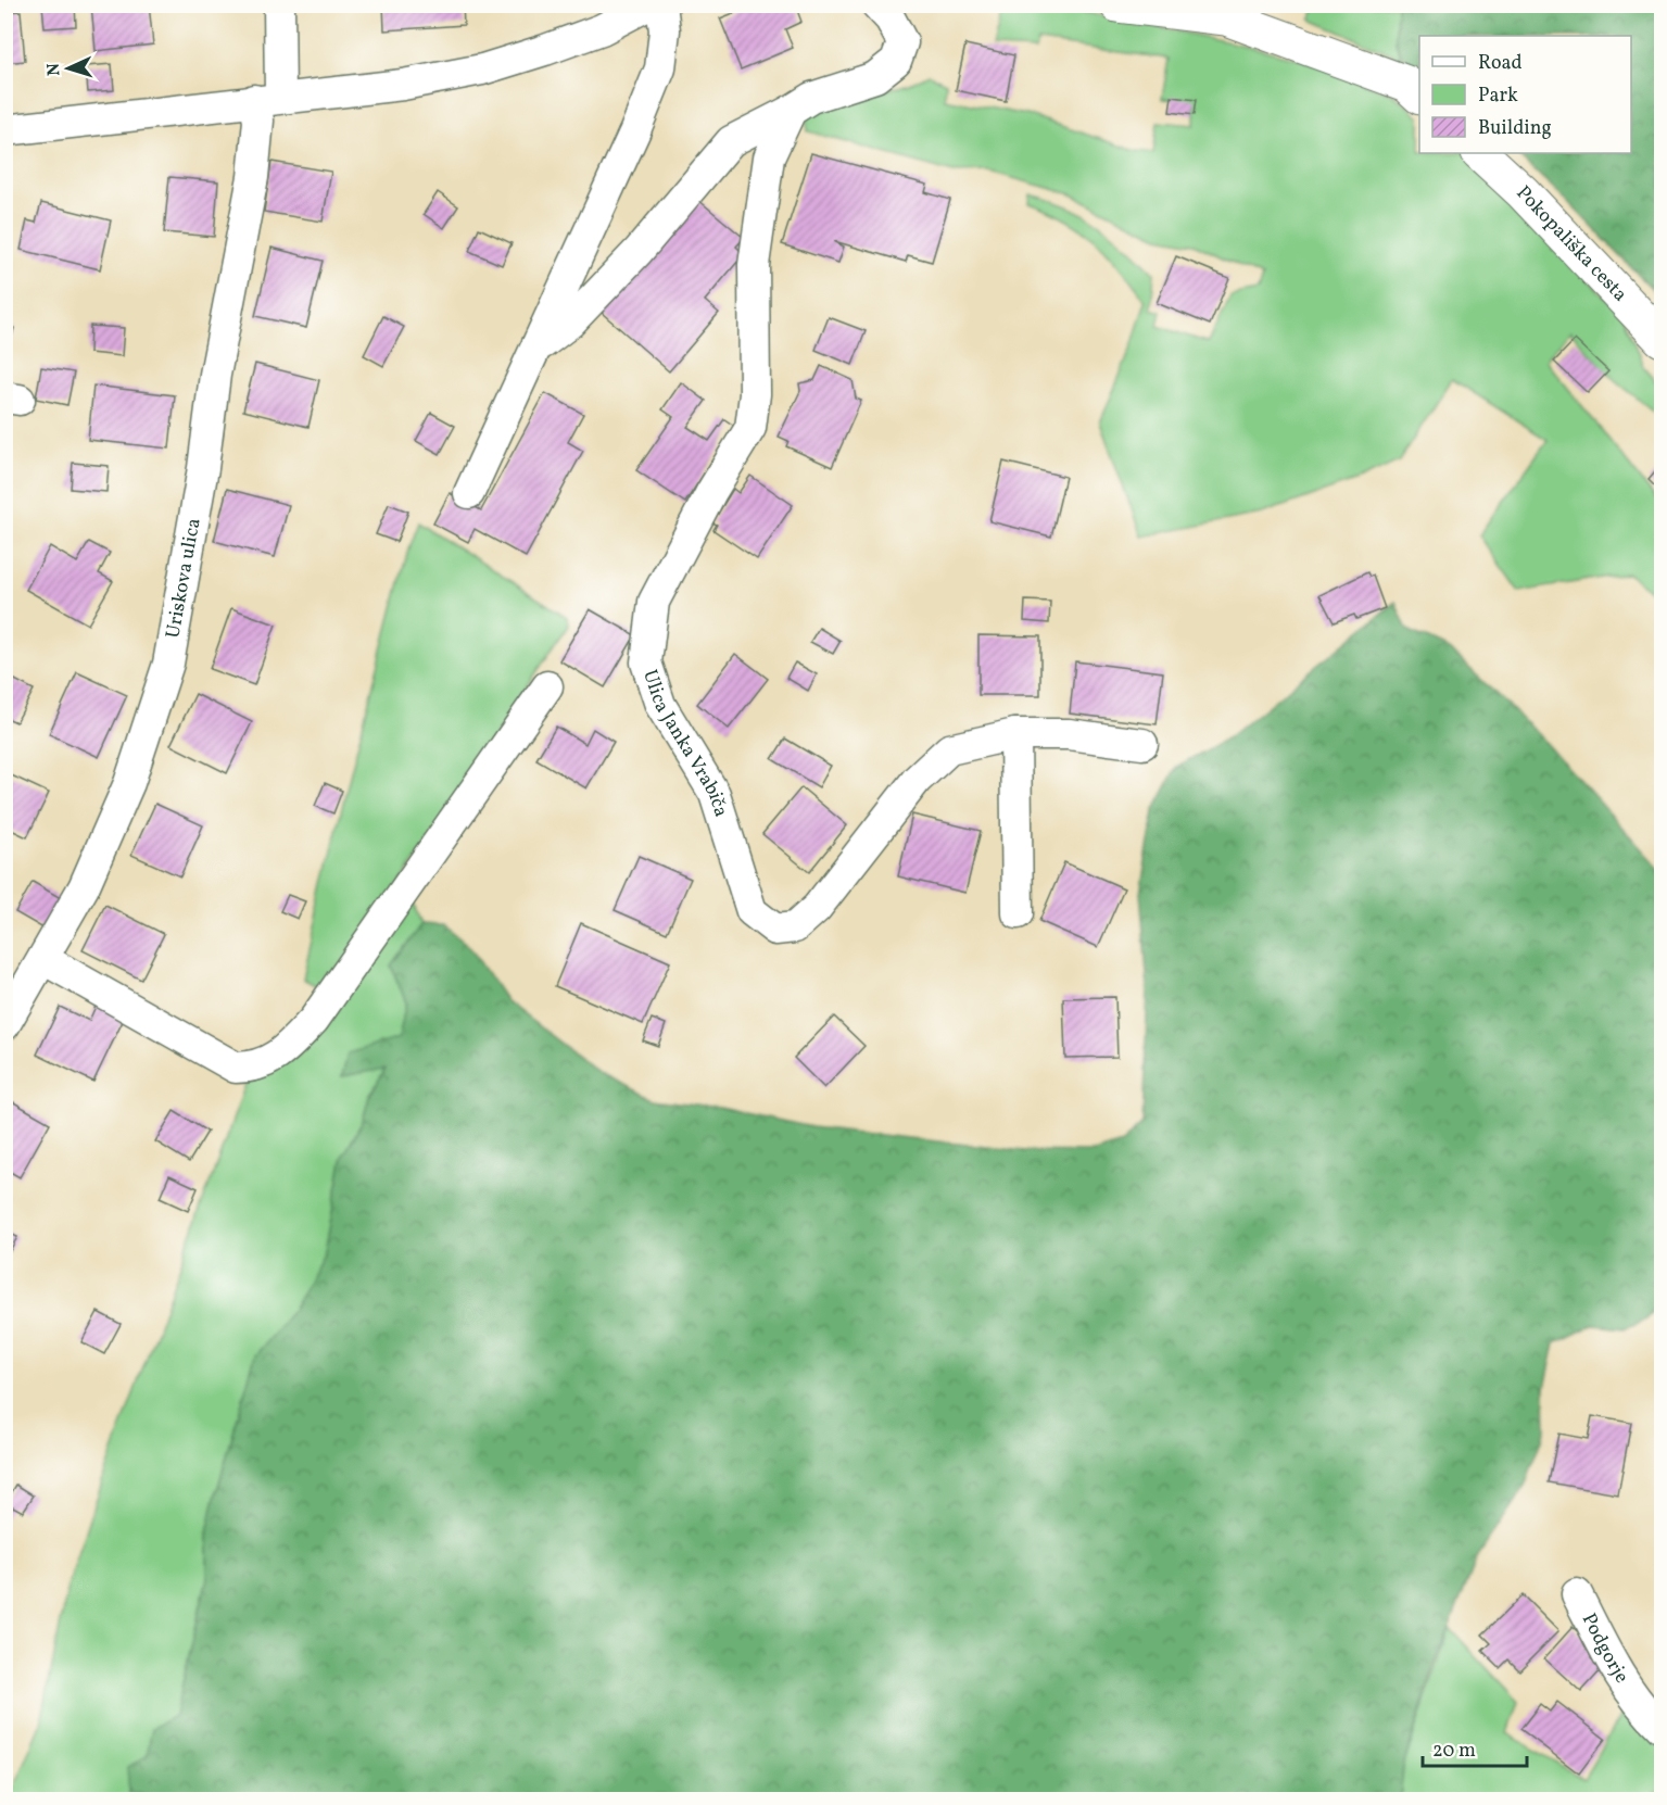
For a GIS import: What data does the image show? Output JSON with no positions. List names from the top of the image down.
{
  "streets": {
    "street": [
      "Pokopališka cesta",
      "Uriskova ulica",
      "Ulica Janka Vrabiča",
      "Podgorje"
    ]
  },
  "legend": ["Road", "Park", "Building"],
  "scale_bar": "20 m",
  "north": "left"
}
